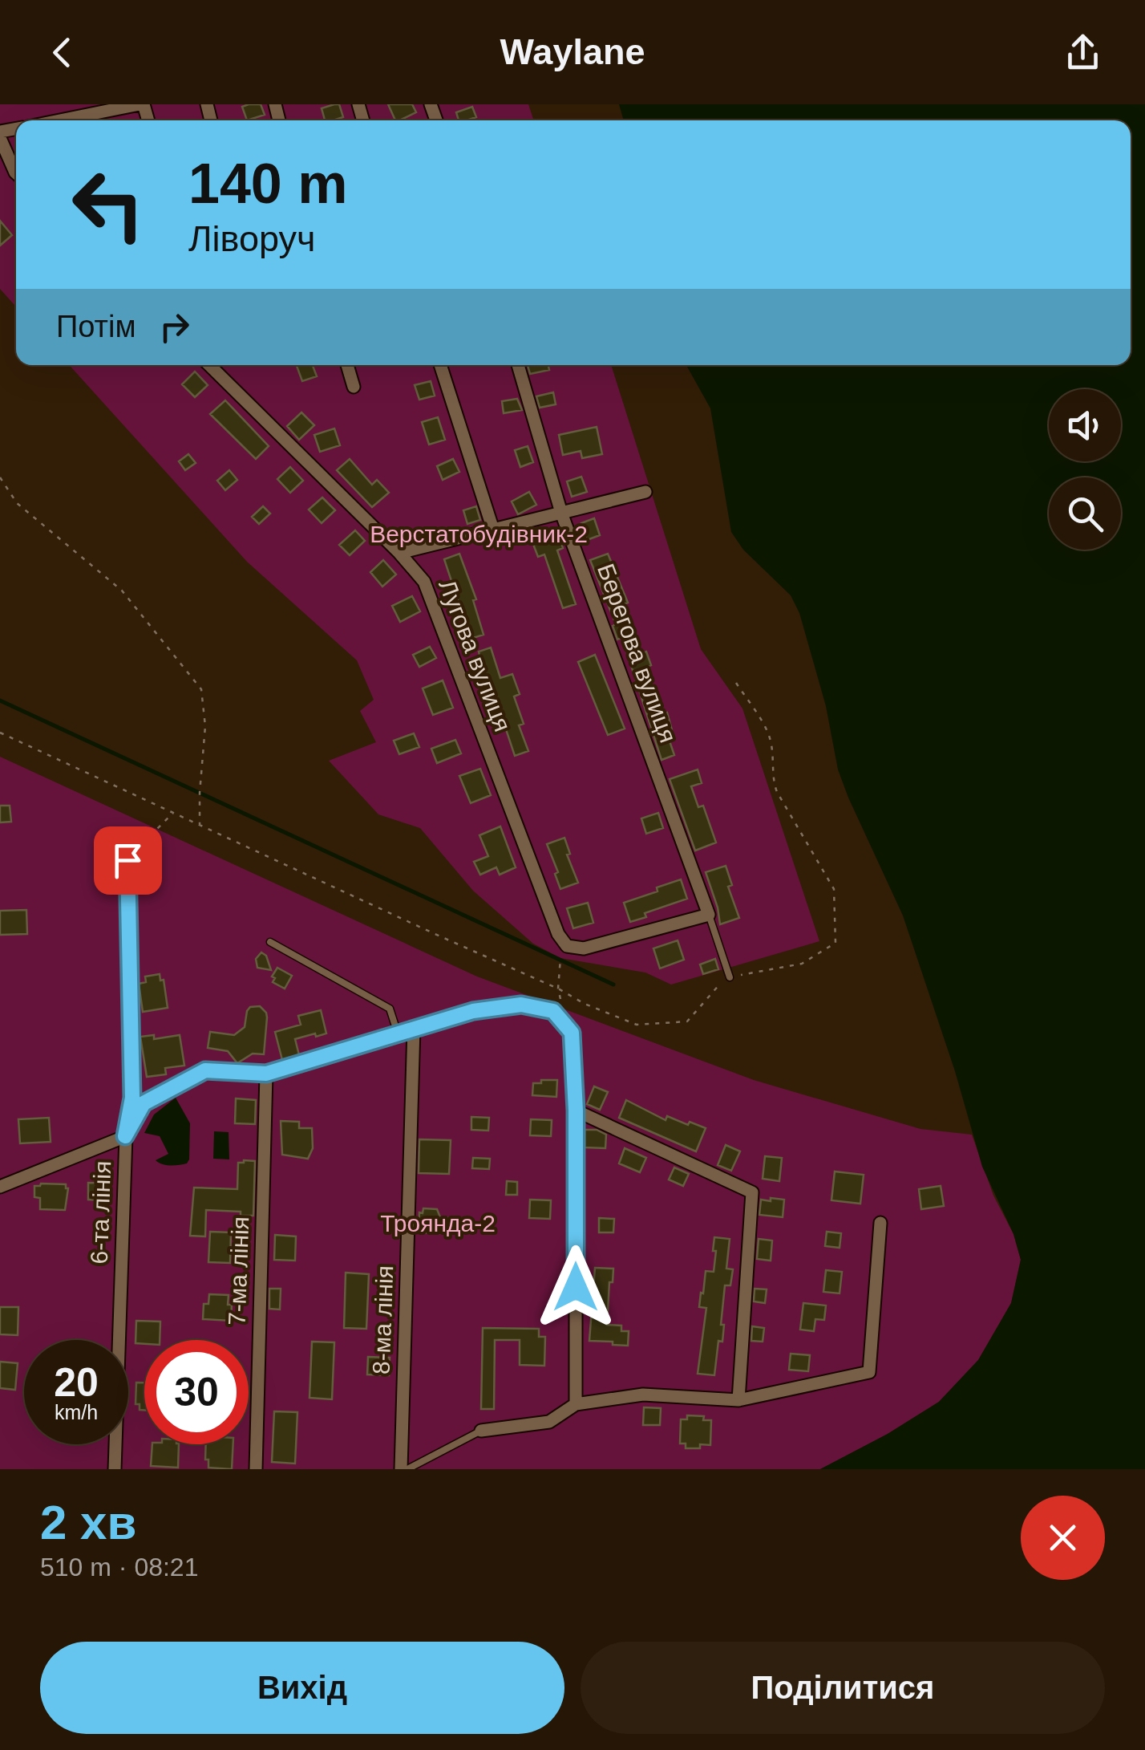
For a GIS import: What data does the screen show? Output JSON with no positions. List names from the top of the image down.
{
  "streets": {
    "street": [
      "Берегова вулиця",
      "Лугова вулиця",
      "6-та лінія",
      "7-ма лінія",
      "8-ма лінія"
    ]
  },
  "parks": ["Верстатобудівник-2", "Троянда-2"],
  "page": {
    "header": "Waylane",
    "turn": ["140 m", "Ліворуч"],
    "then": "Потім",
    "speed": "20 km/h",
    "limit": "30",
    "heading": ["2 хв", "510 m · 08:21"],
    "buttons": ["Вихід", "Поділитися"]
  }
}
